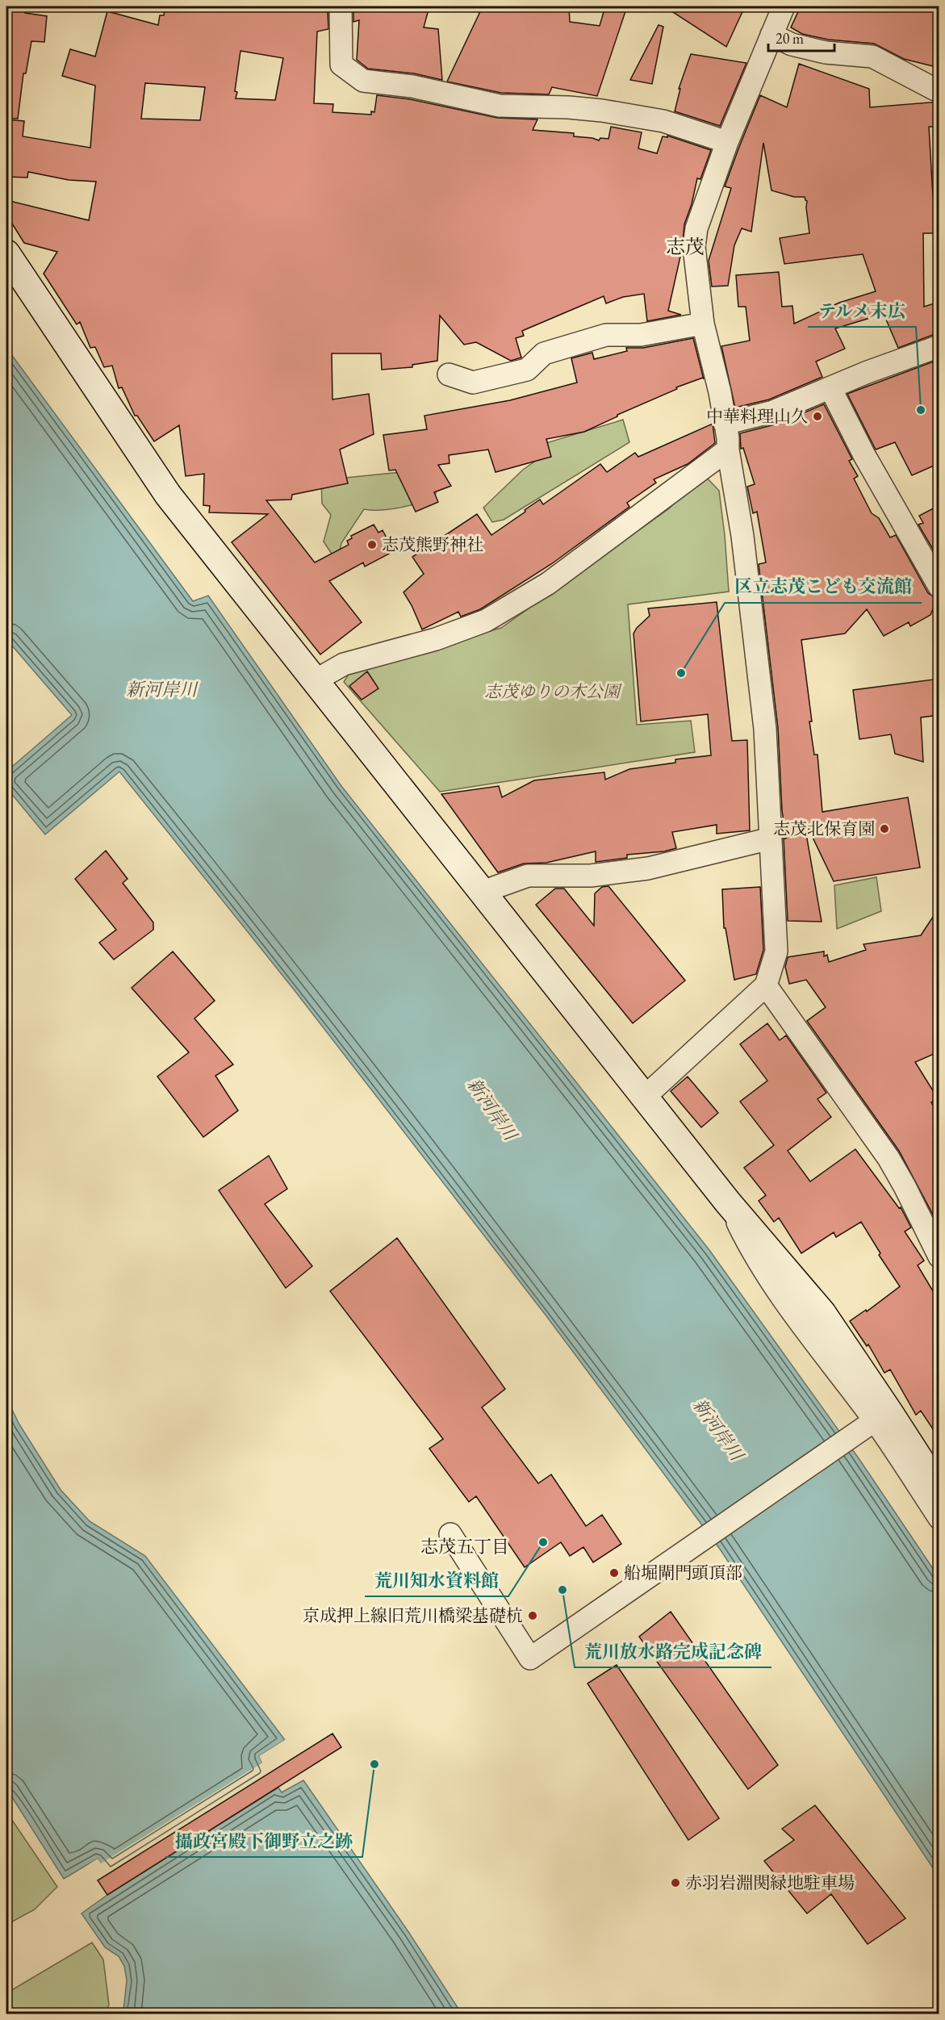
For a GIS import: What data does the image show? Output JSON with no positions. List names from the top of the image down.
{
  "districts": ["志茂", "志茂五丁目"],
  "water": ["新河岸川"],
  "parks": ["志茂ゆりの木公園"],
  "places": [
    "テルメ末広",
    "中華料理山久",
    "志茂熊野神社",
    "区立志茂こども交流館",
    "志茂北保育園",
    "荒川知水資料館",
    "船堀閘門頭頂部",
    "荒川放水路完成記念碑",
    "京成押上線旧荒川橋梁基礎杭",
    "攝政宮殿下御野立之跡",
    "赤羽岩淵関緑地駐車場"
  ],
  "scale_bar": "20 m"
}
